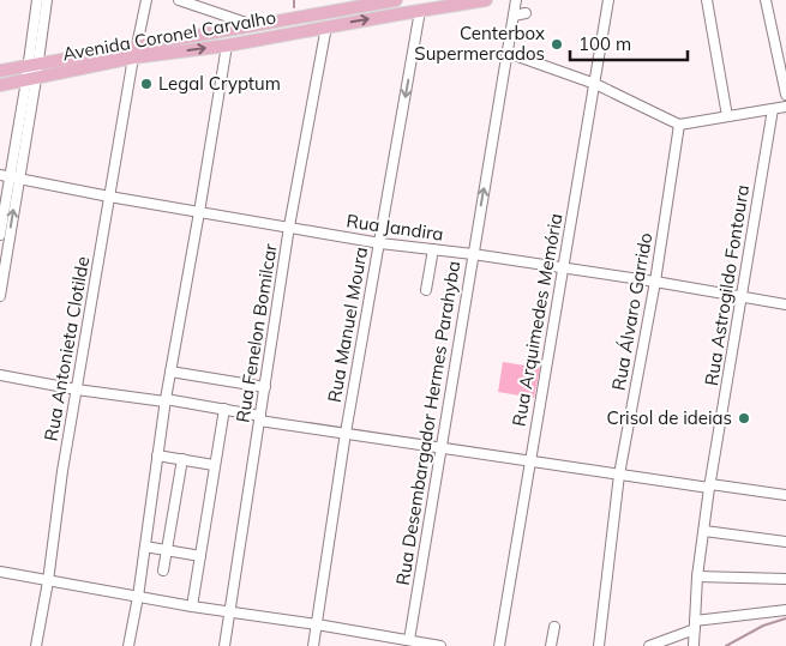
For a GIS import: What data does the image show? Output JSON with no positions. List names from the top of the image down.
{
  "streets": {
    "main road": ["Avenida Coronel Carvalho"],
    "street": [
      "Rua Jandira",
      "Rua Astrogildo Fontoura",
      "Rua Álvaro Garrido",
      "Rua Arquimedes Memória",
      "Rua Manuel Moura",
      "Rua Fenelon Bomilcar",
      "Rua Antonieta Clotilde",
      "Rua Desembargador Hermes Parahyba"
    ]
  },
  "crossings": [
    ["Avenida Coronel Carvalho", "Rua Manuel Moura"],
    ["Avenida Coronel Carvalho", "Rua Fenelon Bomilcar"],
    ["Avenida Coronel Carvalho", "Rua Antonieta Clotilde"],
    ["Rua Jandira", "Rua Astrogildo Fontoura"],
    ["Rua Jandira", "Rua Álvaro Garrido"],
    ["Rua Jandira", "Rua Arquimedes Memória"],
    ["Rua Jandira", "Rua Manuel Moura"],
    ["Rua Jandira", "Rua Fenelon Bomilcar"],
    ["Rua Jandira", "Rua Antonieta Clotilde"],
    ["Rua Jandira", "Rua Desembargador Hermes Parahyba"]
  ],
  "one_way": ["Rua Manuel Moura"],
  "places": ["Centerbox Supermercados", "Legal Cryptum", "Crisol de ideias"],
  "scale_bar": "100 m"
}
